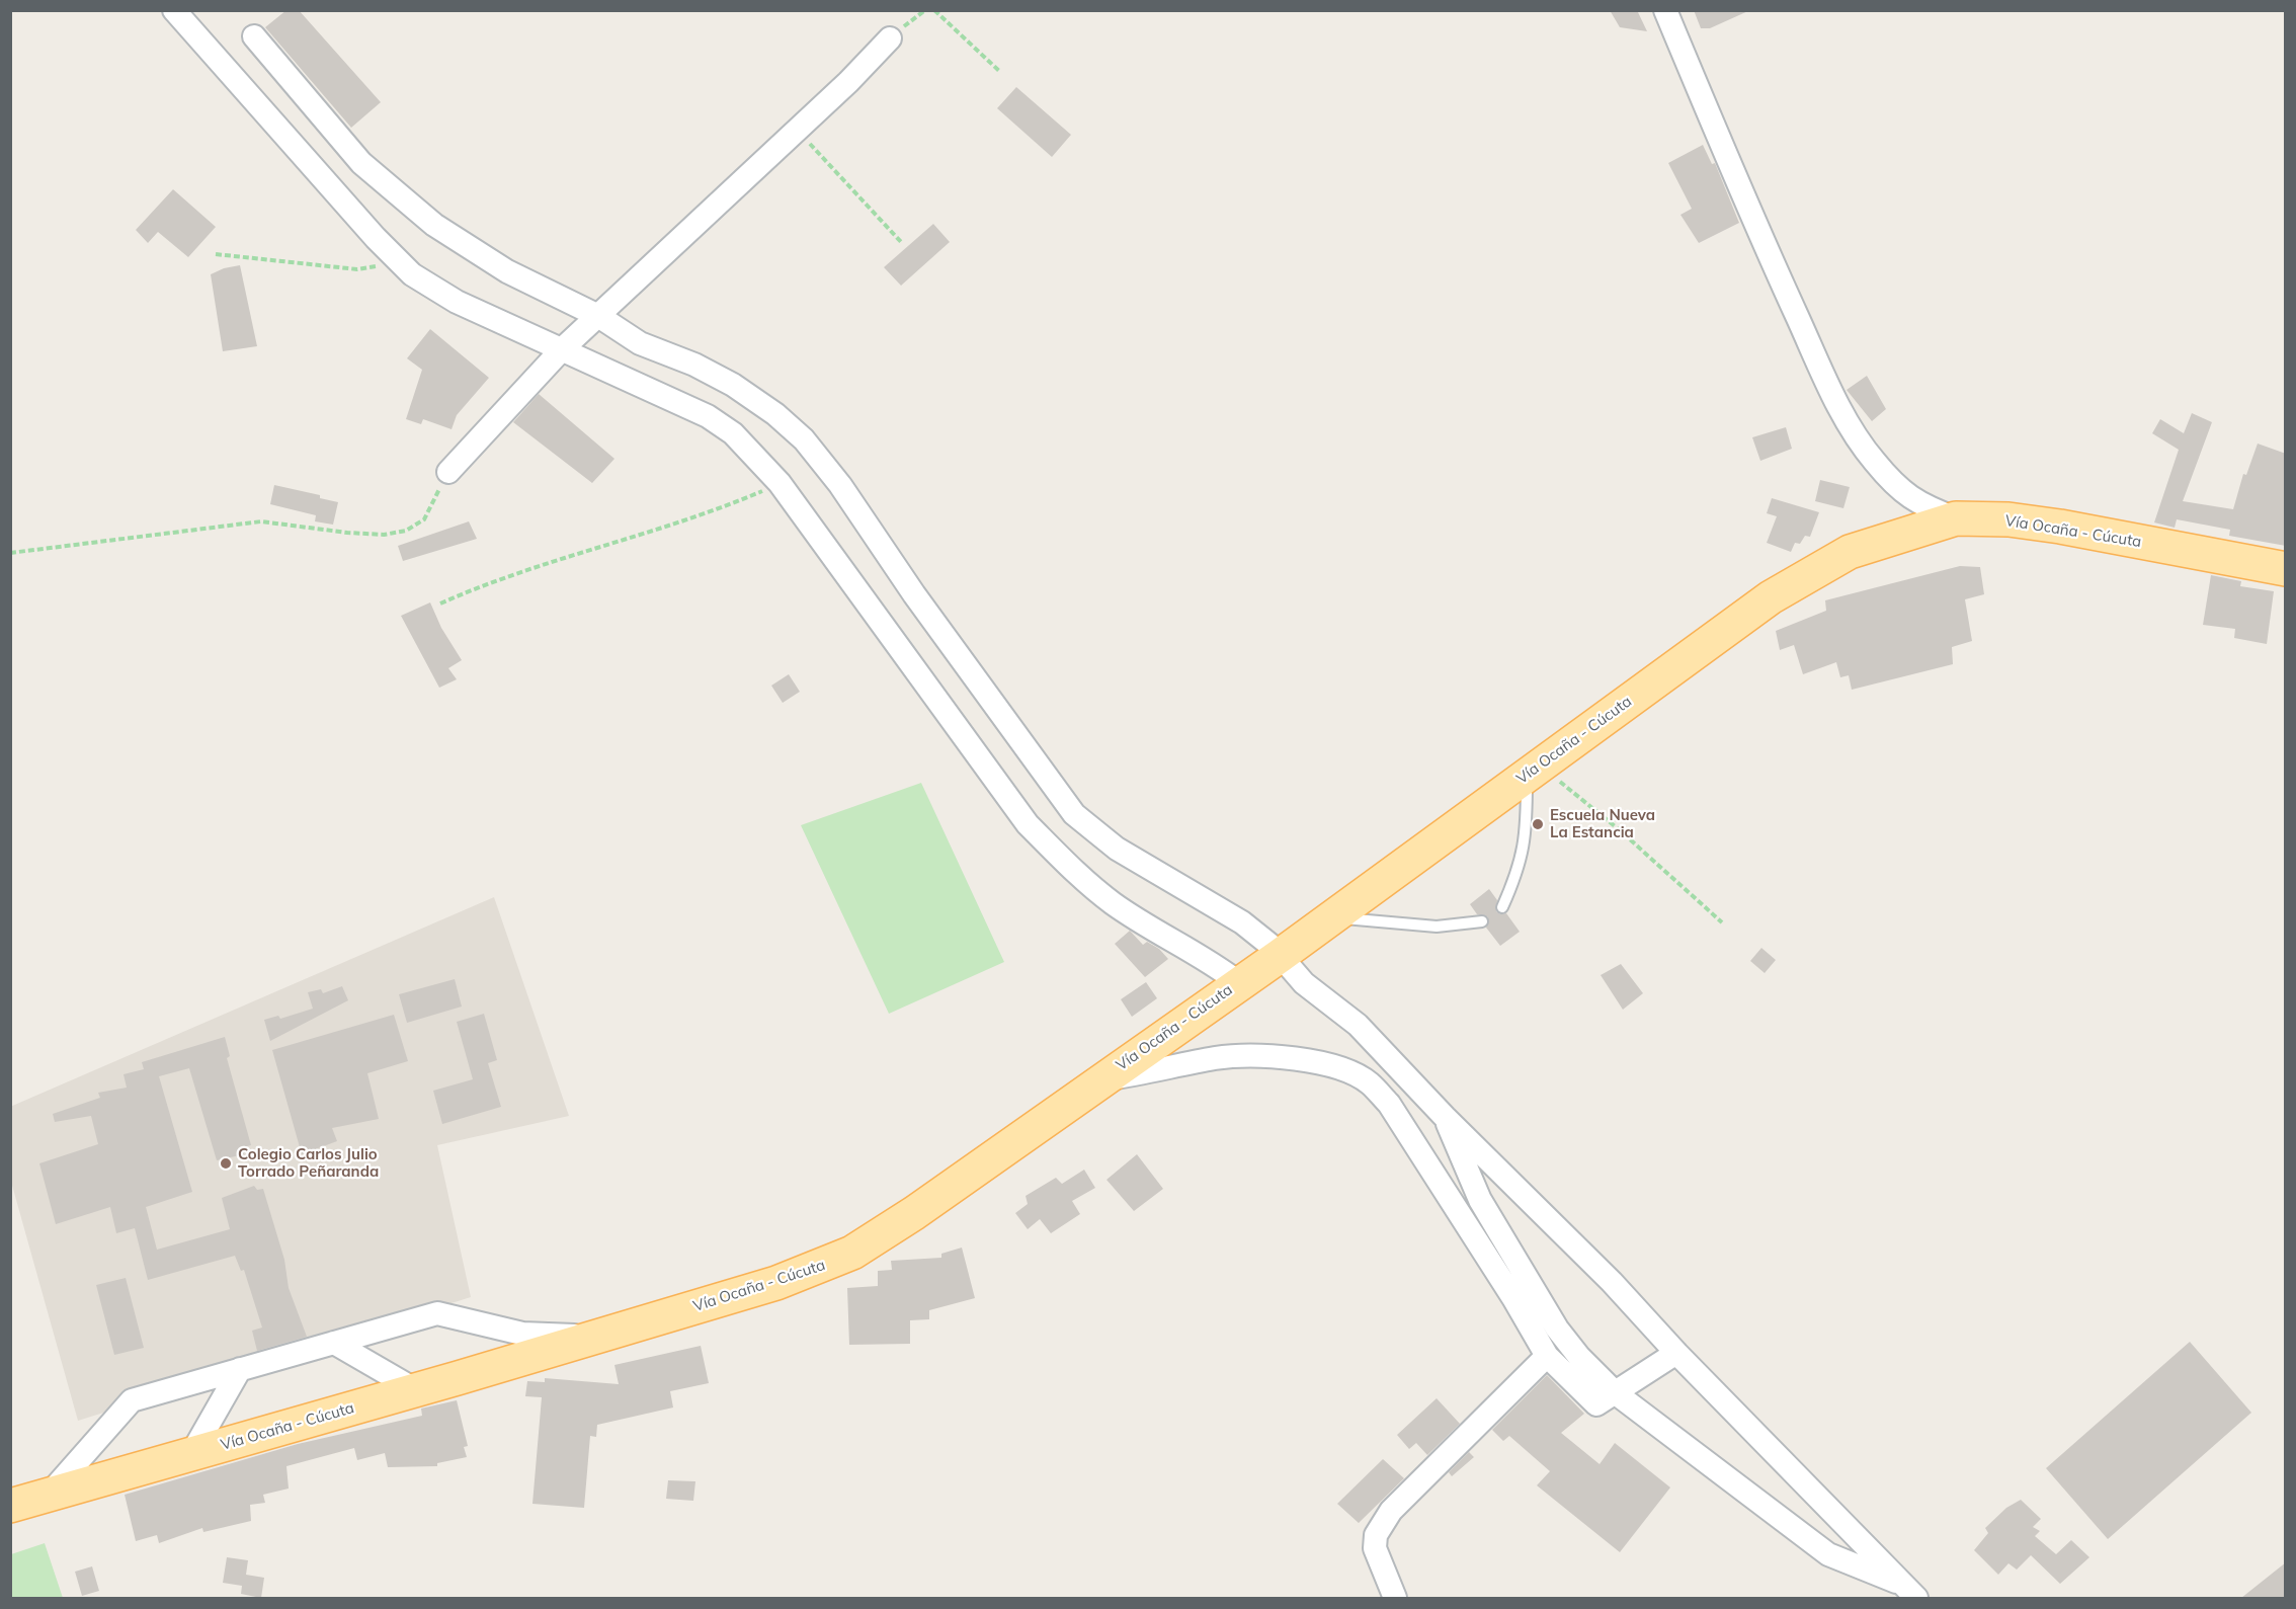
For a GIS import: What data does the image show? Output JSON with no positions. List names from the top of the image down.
{
  "streets": {
    "main road": ["Vía Ocaña - Cúcuta"]
  },
  "places": ["Escuela Nueva La Estancia", "Colegio Carlos Julio Torrado Peñaranda"]
}
